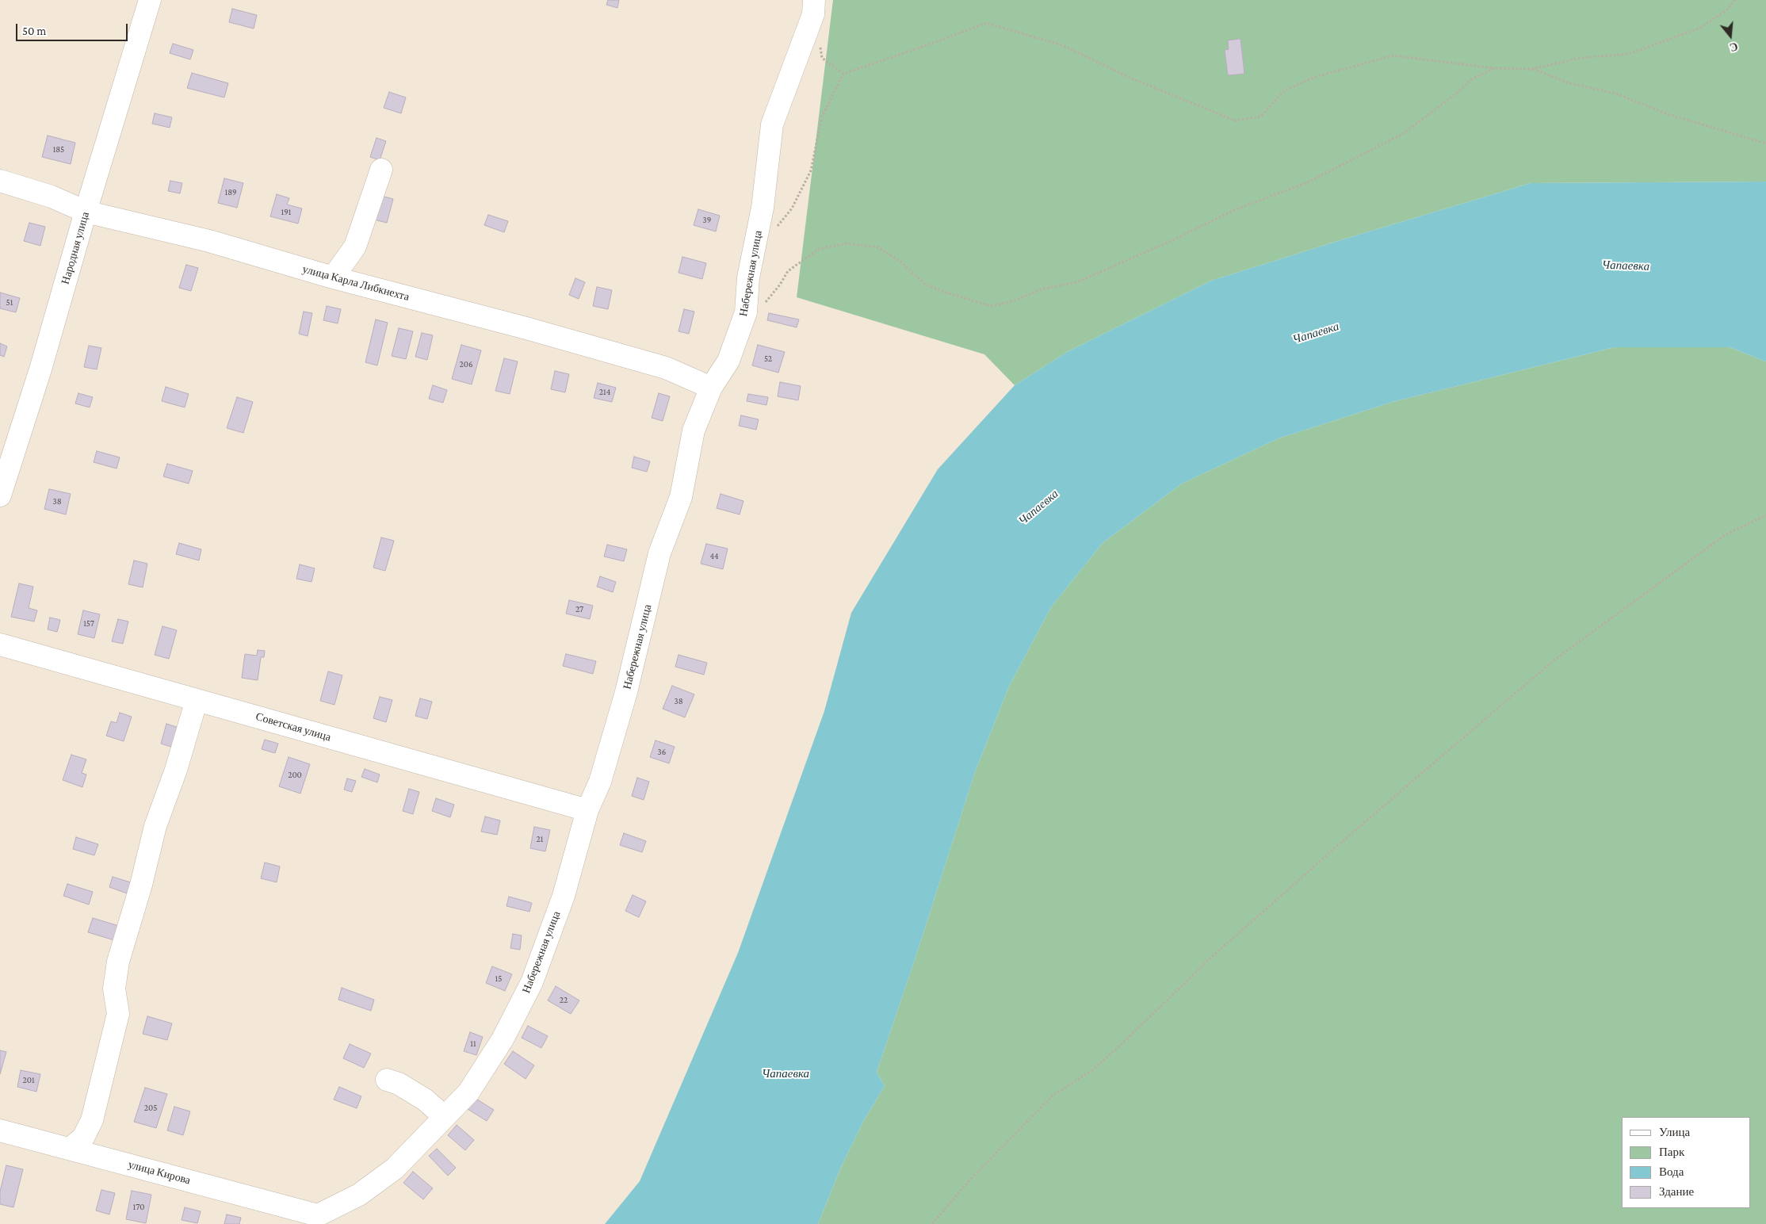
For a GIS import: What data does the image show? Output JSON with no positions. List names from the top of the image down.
{
  "streets": {
    "street": [
      "Народная улица",
      "Набережная улица",
      "улица Карла Либкнехта",
      "Советская улица",
      "улица Кирова"
    ]
  },
  "crossings": [
    ["Народная улица", "улица Карла Либкнехта"],
    ["Набережная улица", "улица Карла Либкнехта"],
    ["Набережная улица", "Советская улица"],
    ["Набережная улица", "улица Кирова"]
  ],
  "water": ["Чапаевка"],
  "house_numbers": [
    "185",
    "189",
    "191",
    "39",
    "51",
    "52",
    "206",
    "214",
    "38",
    "44",
    "27",
    "157",
    "38",
    "36",
    "200",
    "21",
    "15",
    "22",
    "11",
    "201",
    "205",
    "170"
  ],
  "legend": [
    "Улица",
    "Парк",
    "Вода",
    "Здание"
  ],
  "scale_bar": "50 m",
  "north": "bottom"
}
